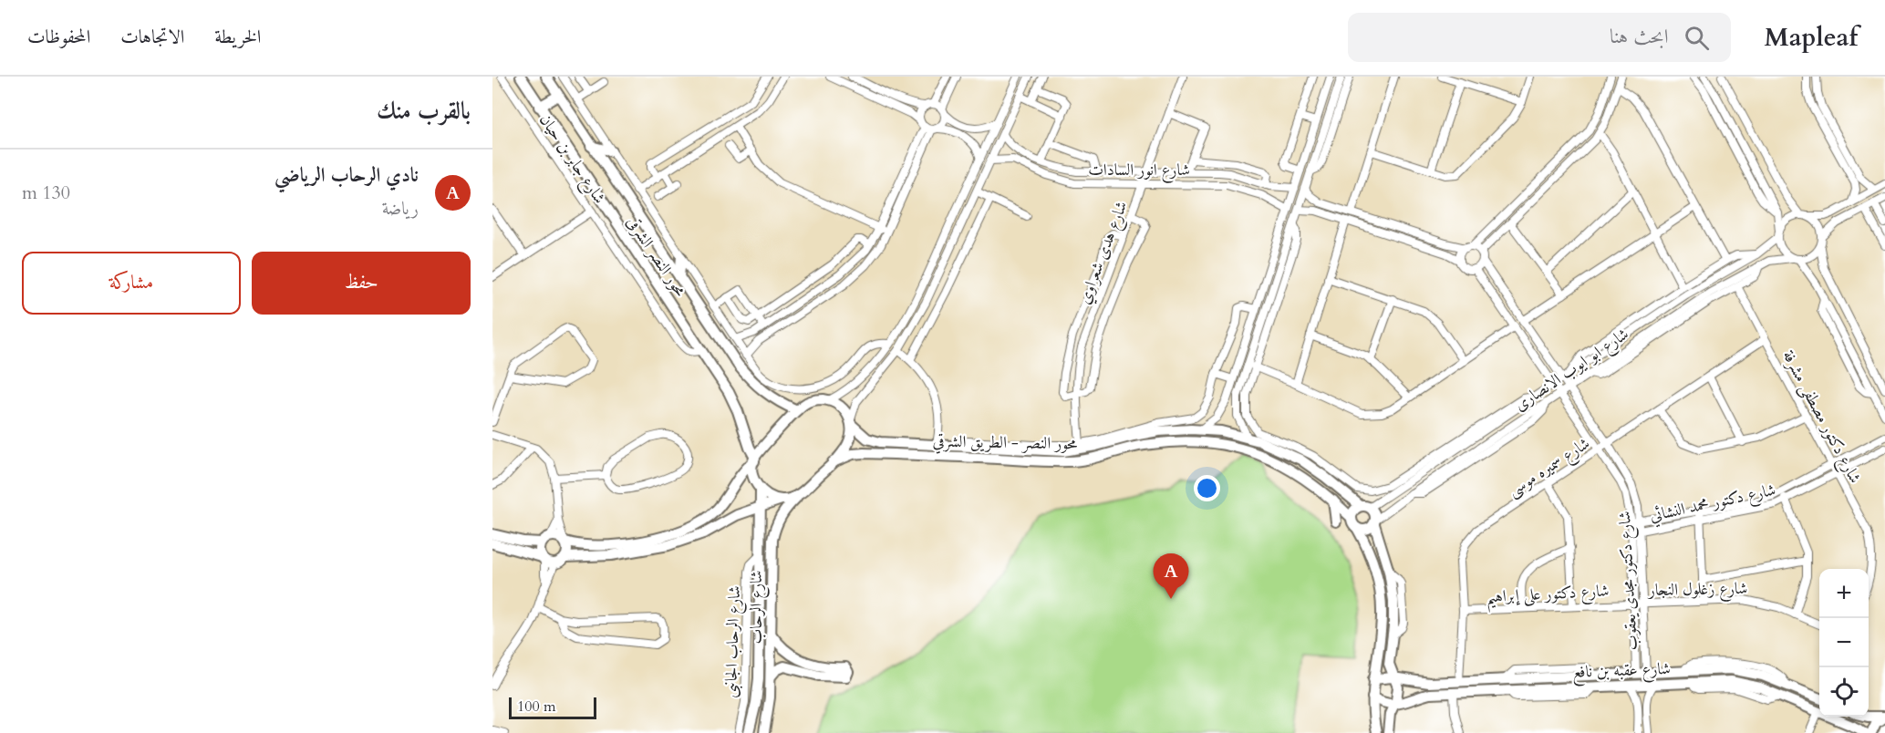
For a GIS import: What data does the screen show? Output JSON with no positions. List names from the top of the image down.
{
  "streets": {
    "street": [
      "شارع جابر بن حيان",
      "شارع انور السادات",
      "شارع هدى شعراوي",
      "محور النصر الشرقى",
      "شارع ابو ايوب الانصارى",
      "شارع دكتور مصطفى مشرفة",
      "محور النصر - الطريق الشرقي",
      "شارع سميره موسى",
      "شارع دكتور محمد النشائي",
      "شارع دكتور مجدى يعقوب",
      "شارع زغلول النجار",
      "شارع دكتور على إبراهيم",
      "شارع الرحاب",
      "شارع الرحاب الجانبى",
      "شارع عقبه بن نافع"
    ]
  },
  "crossings": [
    ["شارع جابر بن حيان", "محور النصر الشرقى"],
    ["شارع انور السادات", "شارع هدى شعراوي"],
    ["محور النصر الشرقى", "شارع الرحاب"],
    ["شارع ابو ايوب الانصارى", "محور النصر - الطريق الشرقي"],
    ["شارع ابو ايوب الانصارى", "شارع دكتور مجدى يعقوب"],
    ["شارع دكتور مصطفى مشرفة", "شارع سميره موسى"],
    ["شارع دكتور مصطفى مشرفة", "شارع دكتور محمد النشائي"],
    ["محور النصر - الطريق الشرقي", "شارع الرحاب"],
    ["شارع سميره موسى", "شارع دكتور مجدى يعقوب"],
    ["شارع سميره موسى", "شارع دكتور على إبراهيم"],
    ["شارع سميره موسى", "شارع عقبه بن نافع"],
    ["شارع دكتور محمد النشائي", "شارع دكتور مجدى يعقوب"],
    ["شارع دكتور مجدى يعقوب", "شارع زغلول النجار"],
    ["شارع دكتور مجدى يعقوب", "شارع دكتور على إبراهيم"],
    ["شارع دكتور مجدى يعقوب", "شارع عقبه بن نافع"],
    ["شارع زغلول النجار", "شارع دكتور على إبراهيم"],
    ["شارع الرحاب", "شارع الرحاب الجانبى"]
  ],
  "scale_bar": "100 m",
  "page": {
    "header": "Mapleaf",
    "search": "ابحث هنا",
    "nav": ["الخريطة", "الاتجاهات", "المحفوظات"],
    "heading": "بالقرب منك",
    "list": [
      {
        "mark": "A",
        "name": "نادي الرحاب الرياضي",
        "note": "رياضة",
        "value": "130 m"
      }
    ],
    "buttons": ["حفظ", "مشاركة"],
    "pins": "A",
    "map_buttons": ["+", "−"],
    "scale": "100 m"
  }
}
